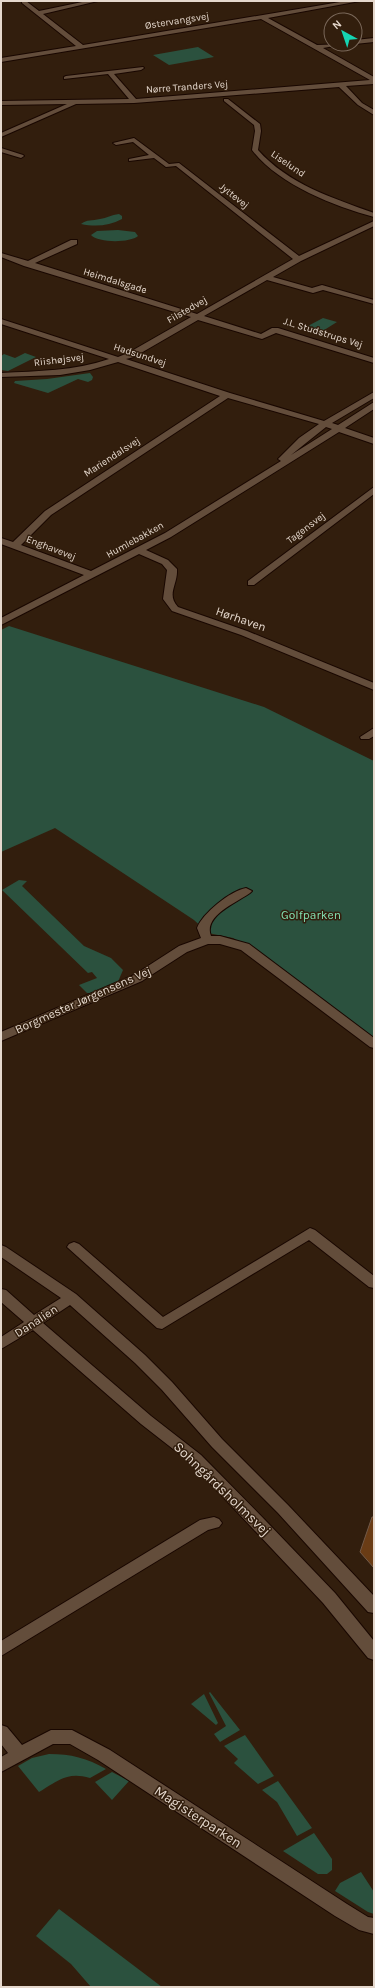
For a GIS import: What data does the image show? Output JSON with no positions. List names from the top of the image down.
{
  "streets": {
    "street": [
      "Østervangsvej",
      "Nørre Tranders Vej",
      "Liselund",
      "Jyttevej",
      "Heimdalsgade",
      "Filstedvej",
      "J.L. Studstrups Vej",
      "Hadsundvej",
      "Riishøjsvej",
      "Mariendalsvej",
      "Tagensvej",
      "Humlebakken",
      "Enghavevej",
      "Hørhaven",
      "Borgmester Jørgensens Vej",
      "Danalien",
      "Sohngårdsholmsvej",
      "Magisterparken"
    ]
  },
  "crossings": [
    ["Jyttevej", "Filstedvej"],
    ["Heimdalsgade", "Filstedvej"],
    ["Heimdalsgade", "J.L. Studstrups Vej"],
    ["Filstedvej", "J.L. Studstrups Vej"],
    ["Filstedvej", "Hadsundvej"],
    ["Filstedvej", "Riishøjsvej"],
    ["Hadsundvej", "Riishøjsvej"],
    ["Hadsundvej", "Mariendalsvej"],
    ["Hadsundvej", "Humlebakken"],
    ["Mariendalsvej", "Enghavevej"],
    ["Humlebakken", "Enghavevej"],
    ["Humlebakken", "Hørhaven"],
    ["Danalien", "Sohngårdsholmsvej"]
  ],
  "parks": ["Golfparken"],
  "north": "top left"
}
